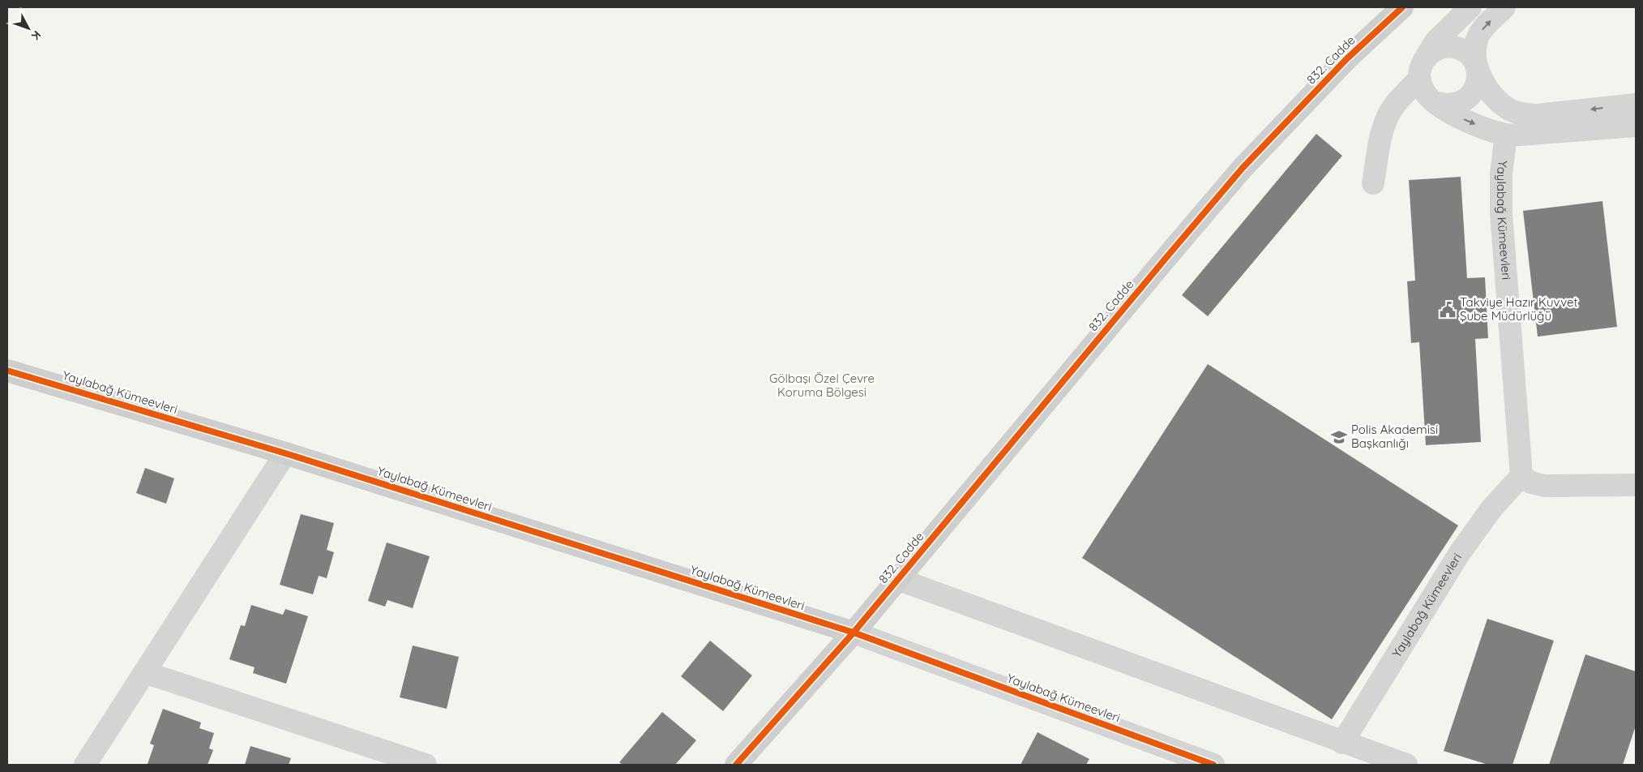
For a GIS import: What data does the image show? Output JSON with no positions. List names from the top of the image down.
{
  "streets": {
    "street": ["832. Cadde", "Yaylabağ Kümeevleri"]
  },
  "crossings": [
    ["832. Cadde", "Yaylabağ Kümeevleri"]
  ],
  "parks": ["Gölbaşı Özel Çevre Koruma Bölgesi"],
  "places": {
    "public building": ["Takviye Hazır Kuvvet Şube Müdürlüğü"],
    "school or university": ["Polis Akademisi Başkanlığı"]
  },
  "north": "bottom right"
}
